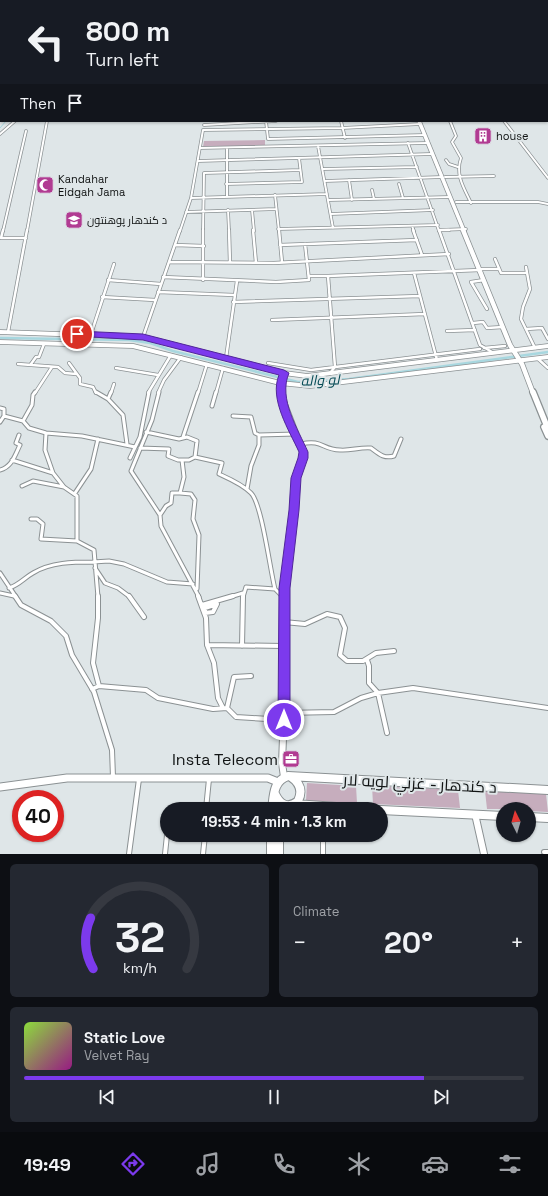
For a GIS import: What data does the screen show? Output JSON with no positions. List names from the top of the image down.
{
  "streets": {
    "highway": ["د کندهار - غزني لويه لار"]
  },
  "water": ["لو واله"],
  "places": {
    "building": ["house"],
    "mosque": ["Kandahar Eidgah Jama"],
    "school or university": ["د کندهار پوهنتون"],
    "office": ["Insta Telecom"]
  },
  "north": "top",
  "page": {
    "turn": ["800 m", "Turn left"],
    "then": "Then",
    "limit": "40",
    "trip": "19:53 · 4 min · 1.3 km",
    "tile": "Climate",
    "heat": ["−", "20°", "+"],
    "song": ["Static Love", "Velvet Ray"],
    "tabs": "19:49",
    "gauge": ["32", "km/h"]
  }
}
